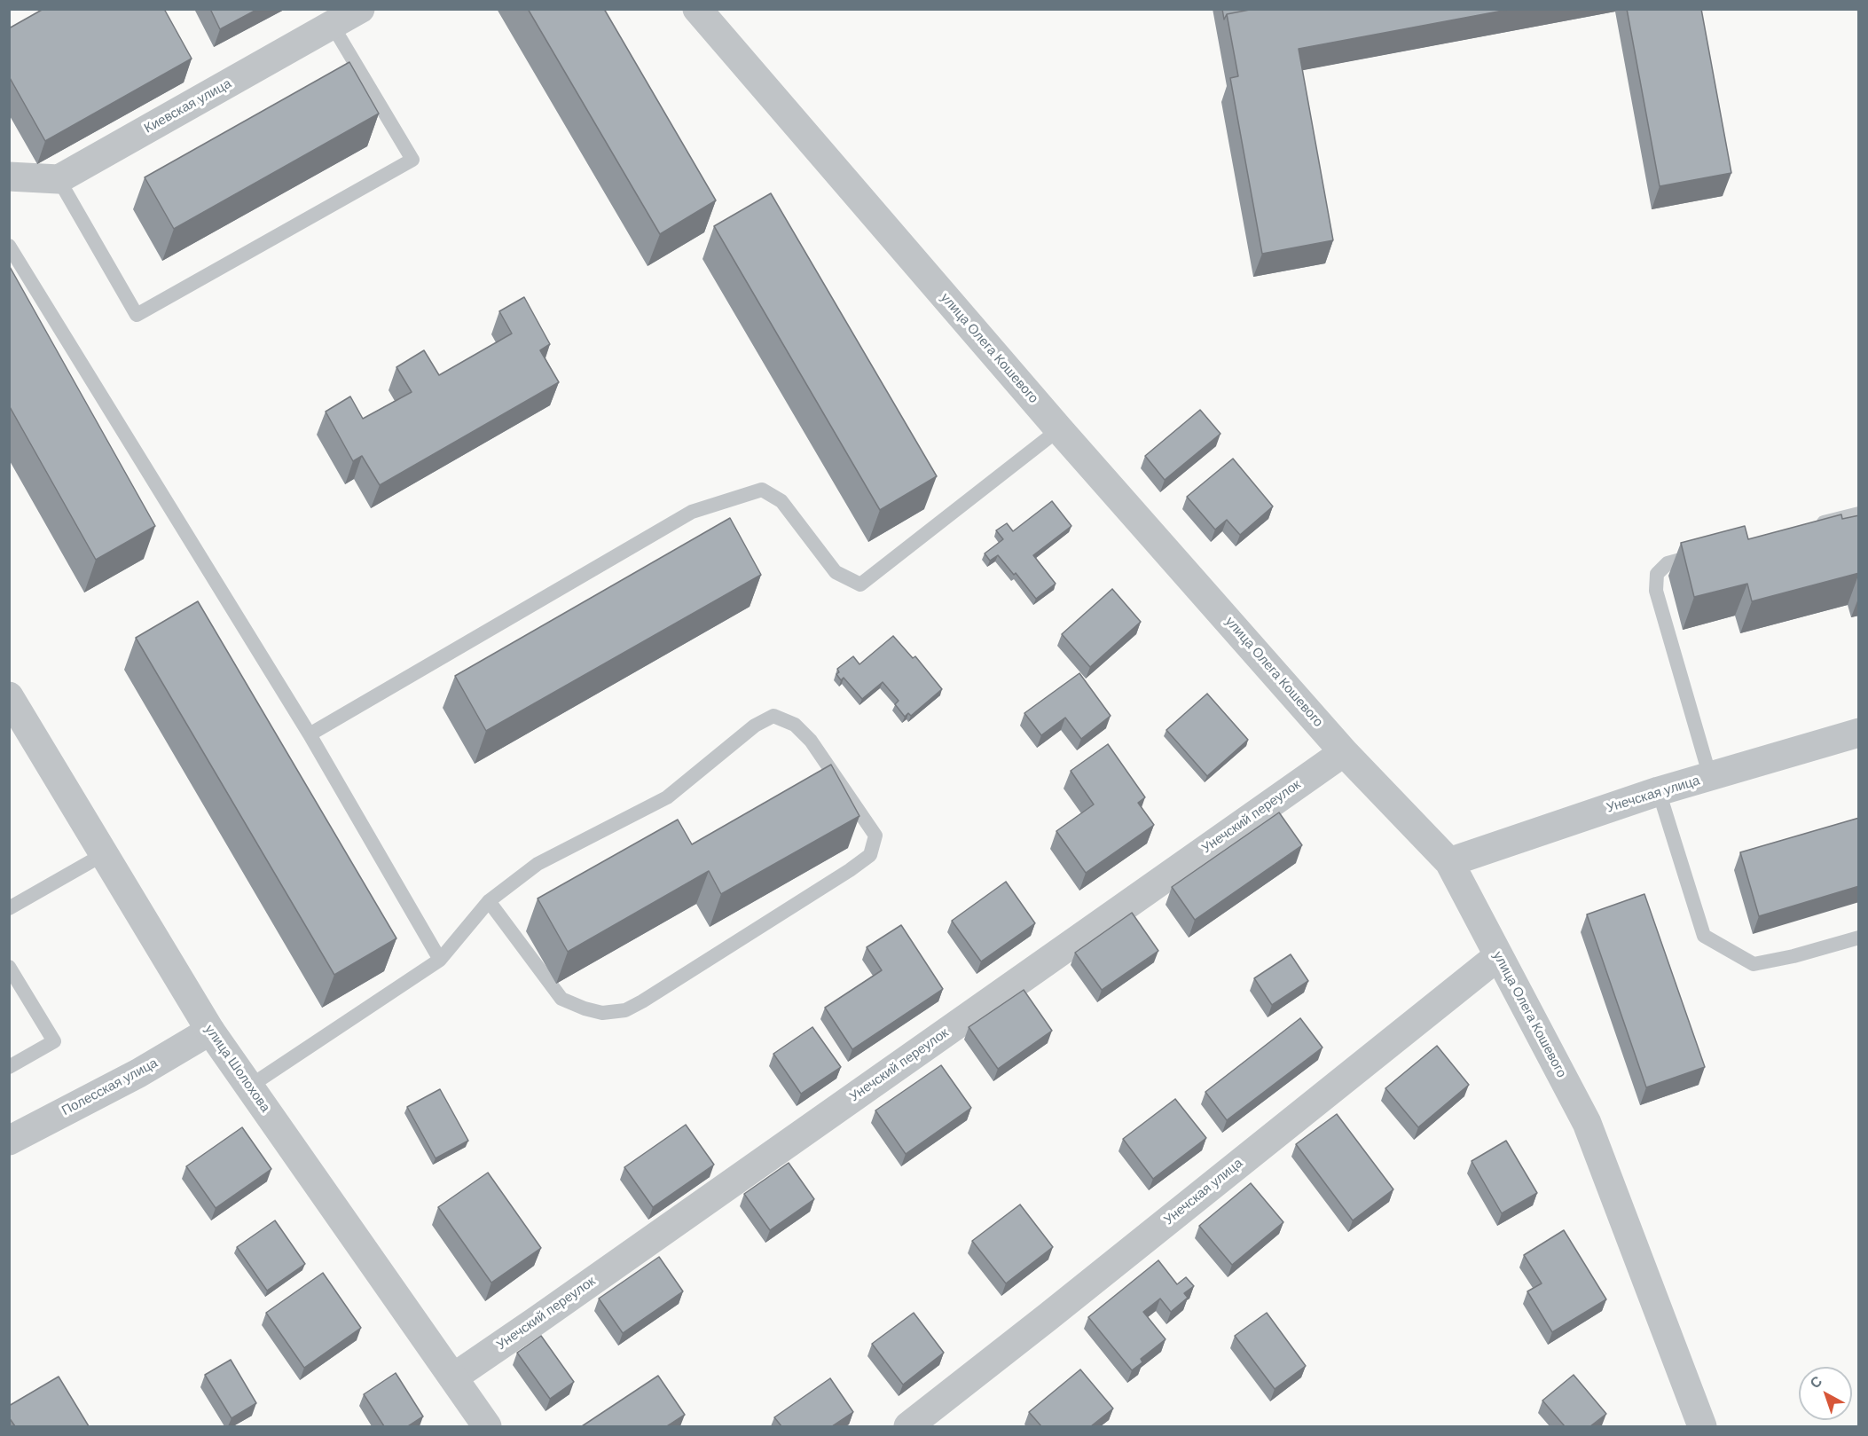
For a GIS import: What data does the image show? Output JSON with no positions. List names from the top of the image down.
{
  "streets": {
    "street": [
      "Киевская улица",
      "улица Олега Кошевого",
      "Унечская улица",
      "Унечский переулок",
      "улица Шолохова",
      "Полесская улица"
    ]
  },
  "crossings": [
    ["улица Олега Кошевого", "Унечская улица"],
    ["улица Олега Кошевого", "Унечский переулок"],
    ["Унечский переулок", "улица Шолохова"],
    ["улица Шолохова", "Полесская улица"]
  ],
  "north": "top left"
}
